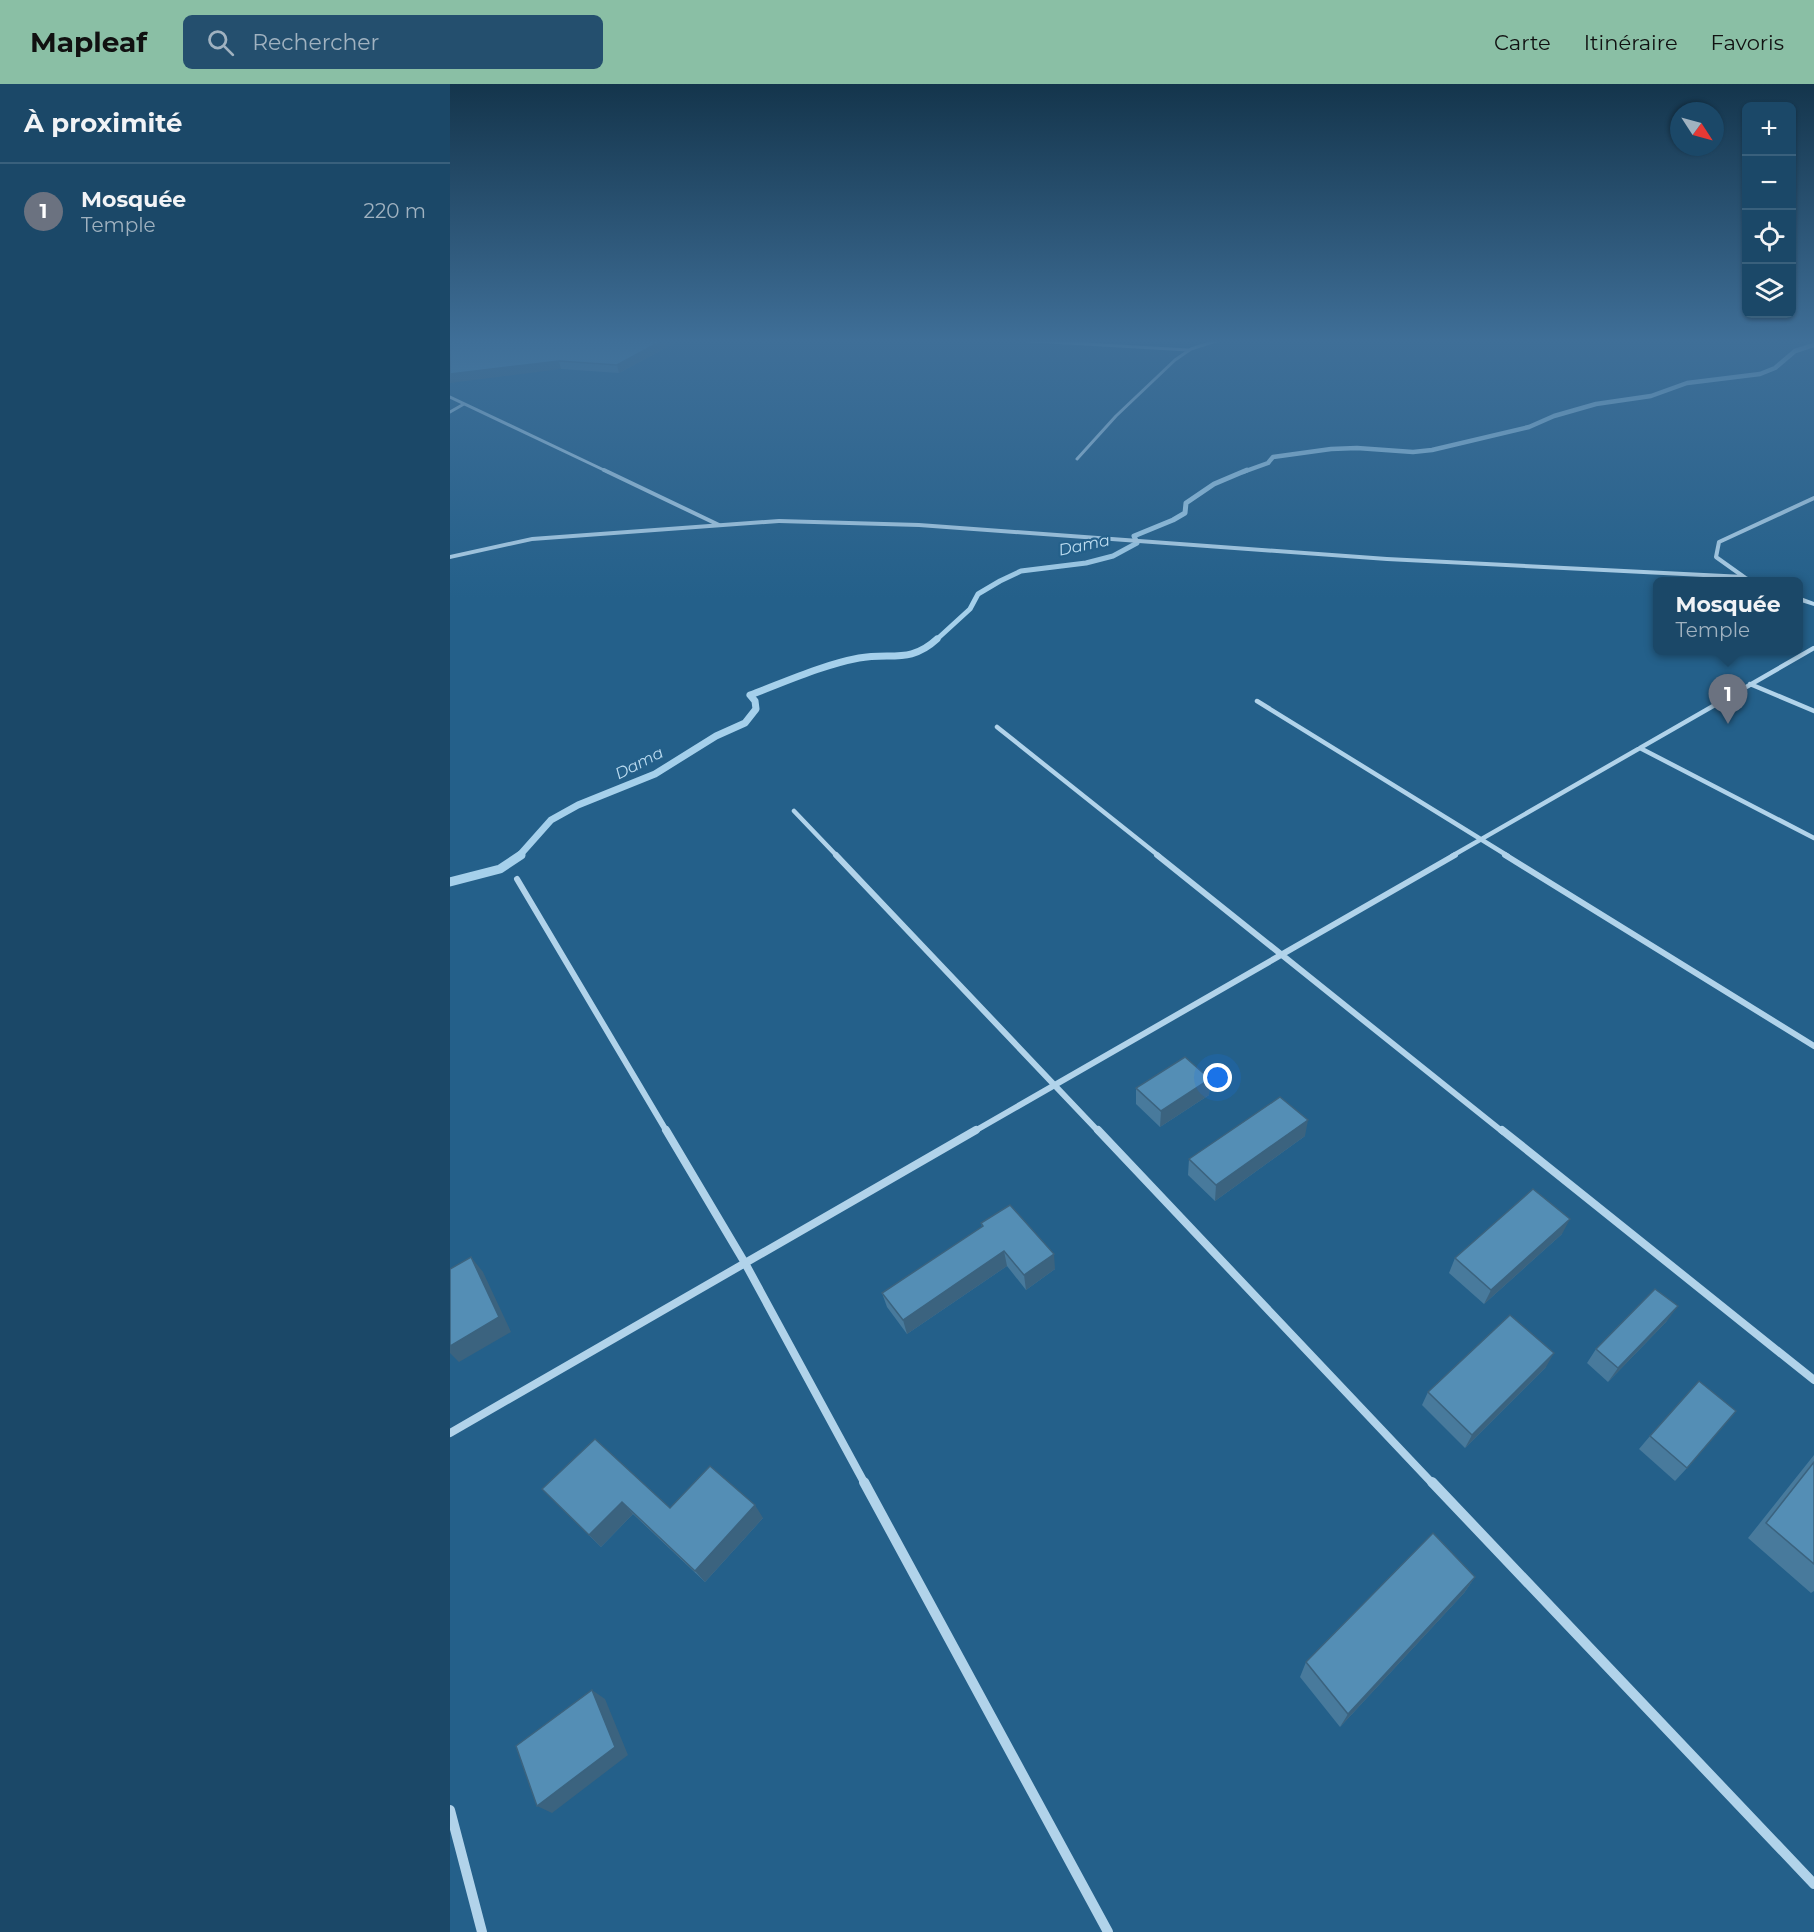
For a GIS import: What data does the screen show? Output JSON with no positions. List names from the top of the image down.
{
  "water": ["Dama"],
  "north": "bottom right",
  "page": {
    "header": "Mapleaf",
    "search": "Rechercher",
    "nav": ["Carte", "Itinéraire", "Favoris"],
    "heading": "À proximité",
    "map_buttons": ["+", "−"],
    "list": [
      {
        "mark": "1",
        "name": "Mosquée",
        "note": "Temple",
        "value": "220 m"
      }
    ],
    "popup": ["Mosquée", "Temple"],
    "pins": "1"
  }
}
